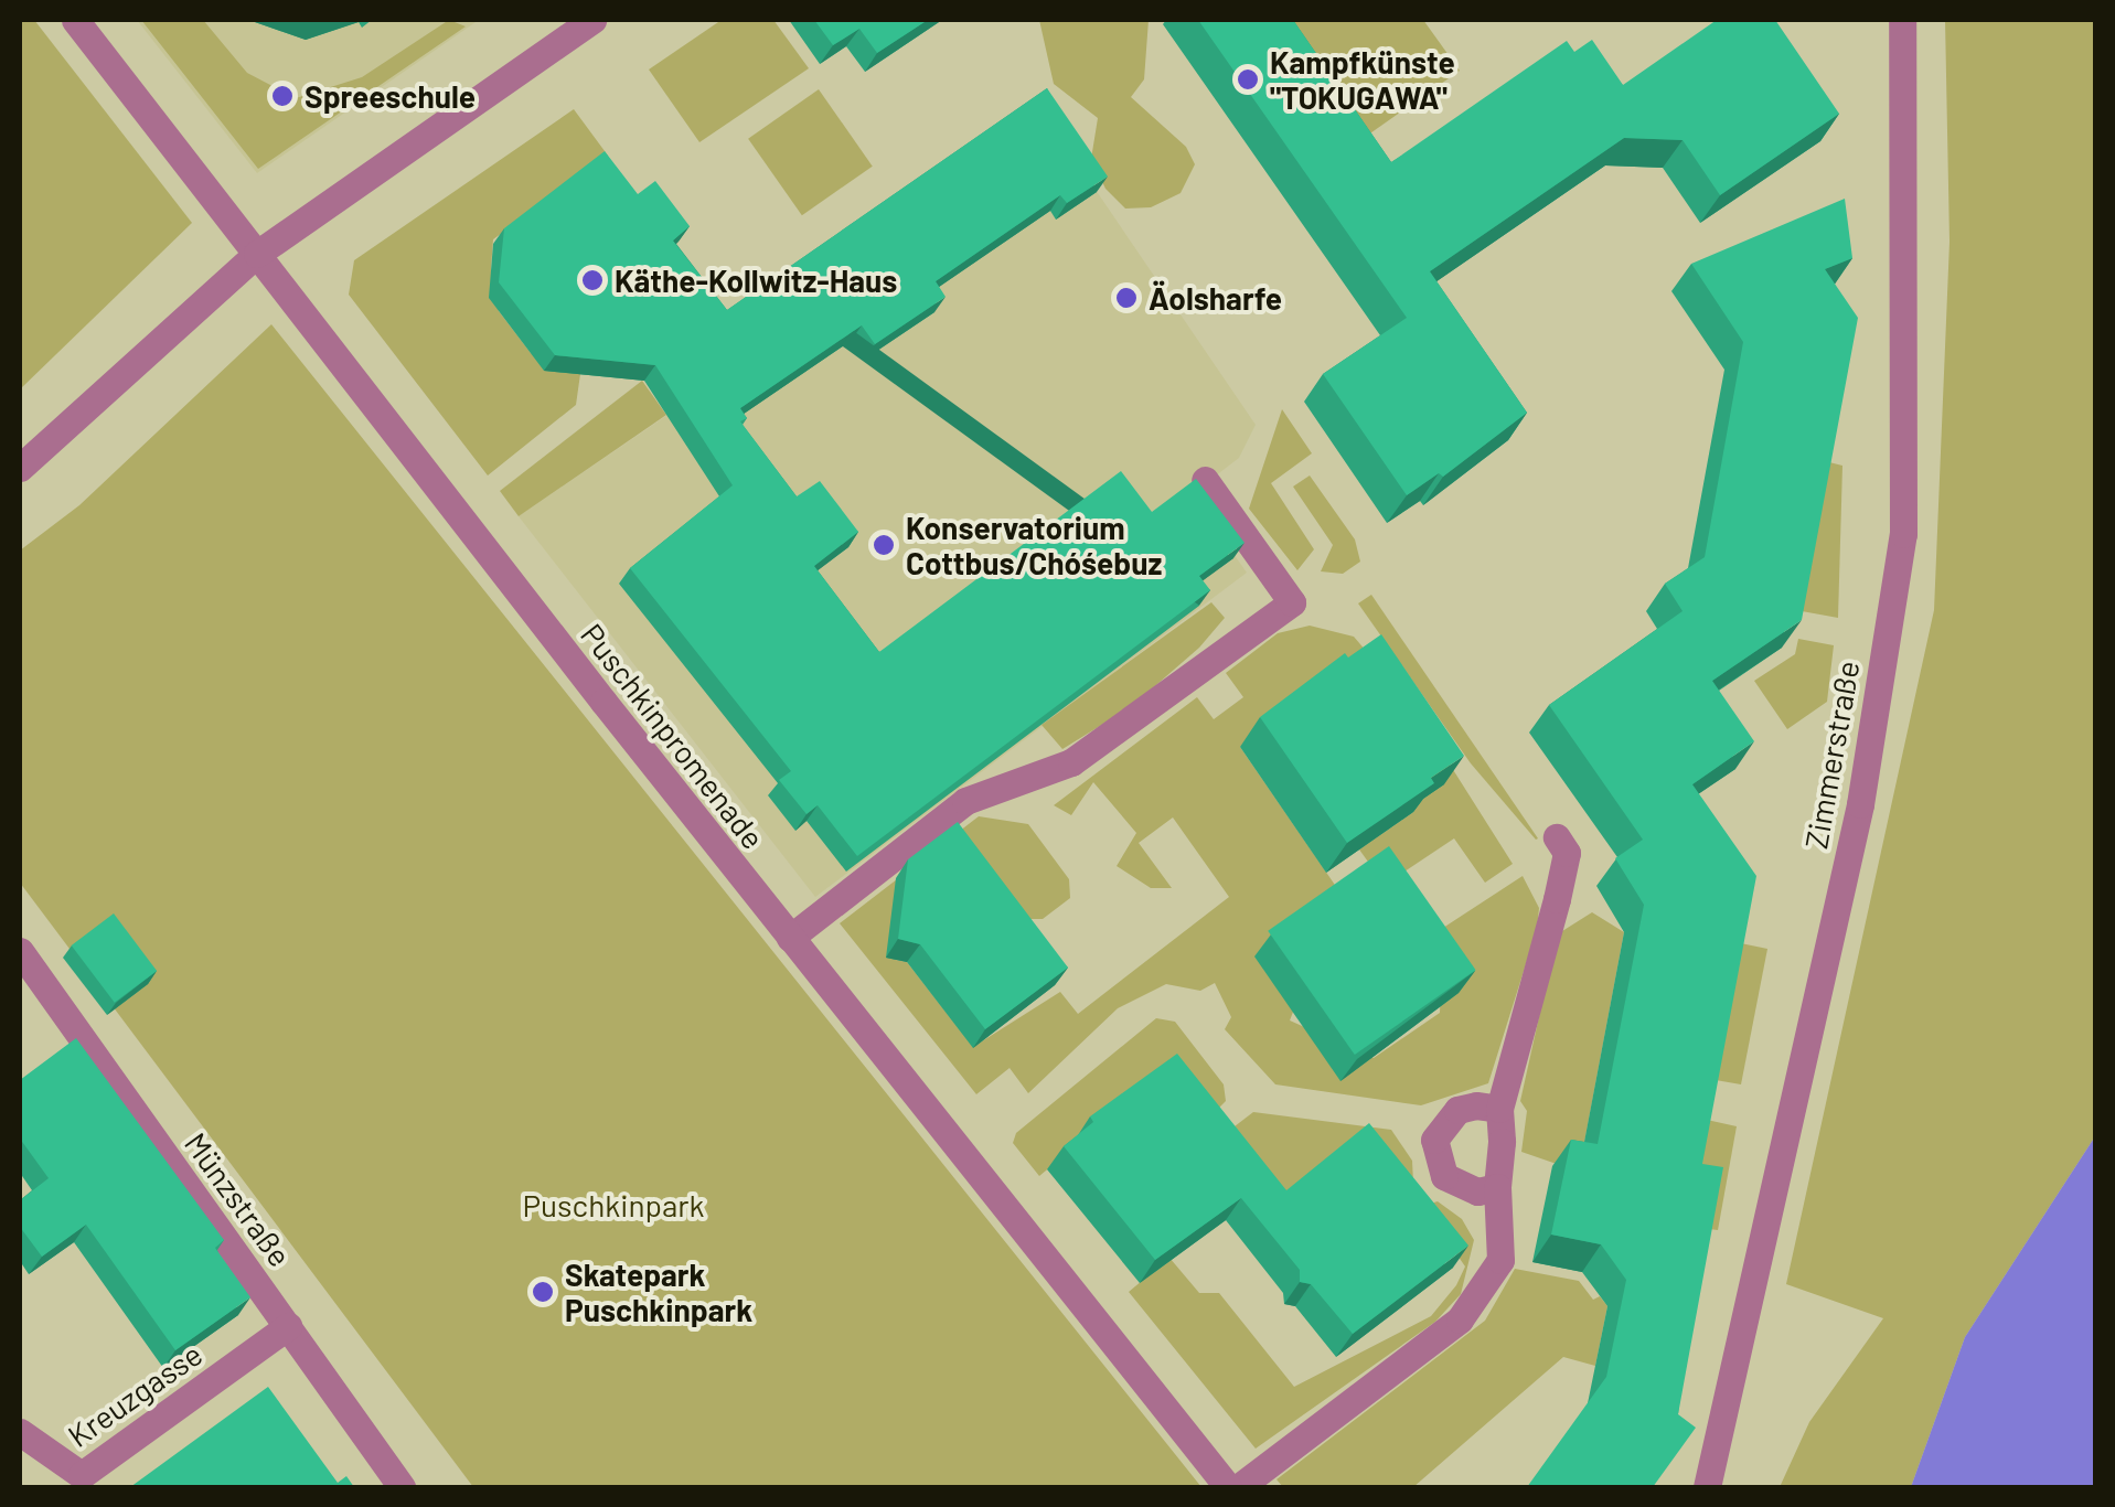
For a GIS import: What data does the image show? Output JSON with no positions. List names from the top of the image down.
{
  "streets": {
    "street": [
      "Puschkinpromenade",
      "Zimmerstraße",
      "Münzstraße",
      "Kreuzgasse"
    ]
  },
  "crossings": [
    ["Münzstraße", "Kreuzgasse"]
  ],
  "parks": ["Puschkinpark"],
  "places": [
    "Kampfkünste \"TOKUGAWA\"",
    "Spreeschule",
    "Käthe-Kollwitz-Haus",
    "Äolsharfe",
    "Konservatorium Cottbus/Chóśebuz",
    "Skatepark Puschkinpark"
  ]
}
